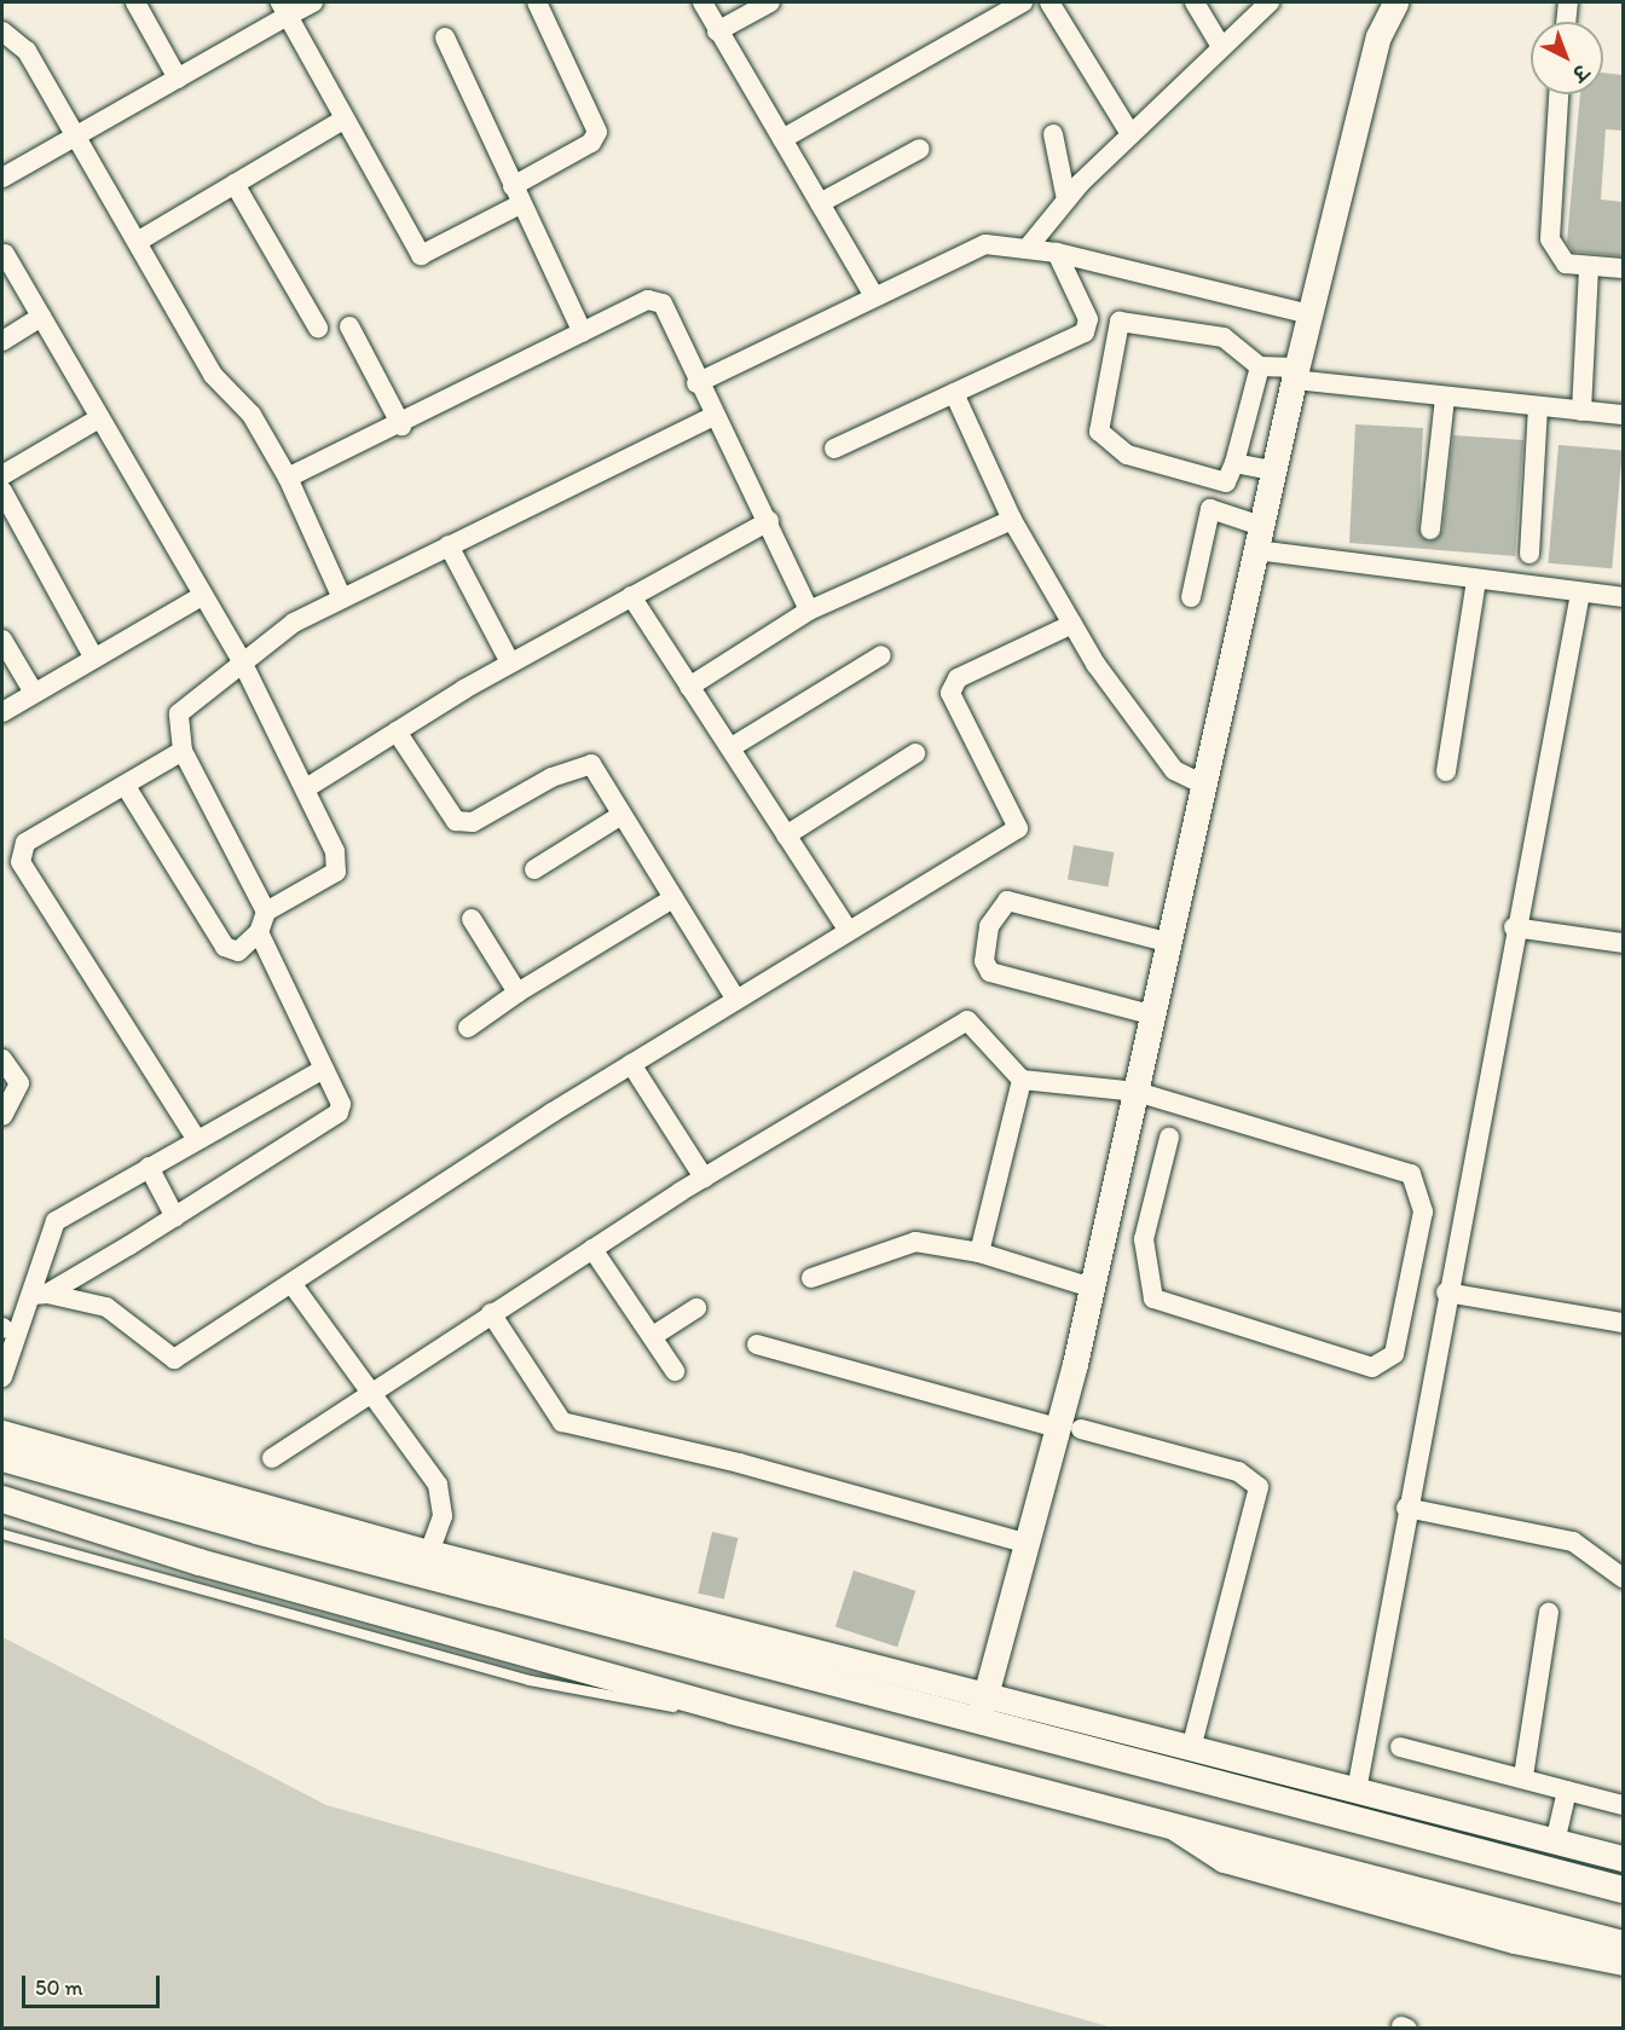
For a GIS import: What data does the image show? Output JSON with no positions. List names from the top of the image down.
{
  "scale_bar": "50 m",
  "north": "bottom right"
}
